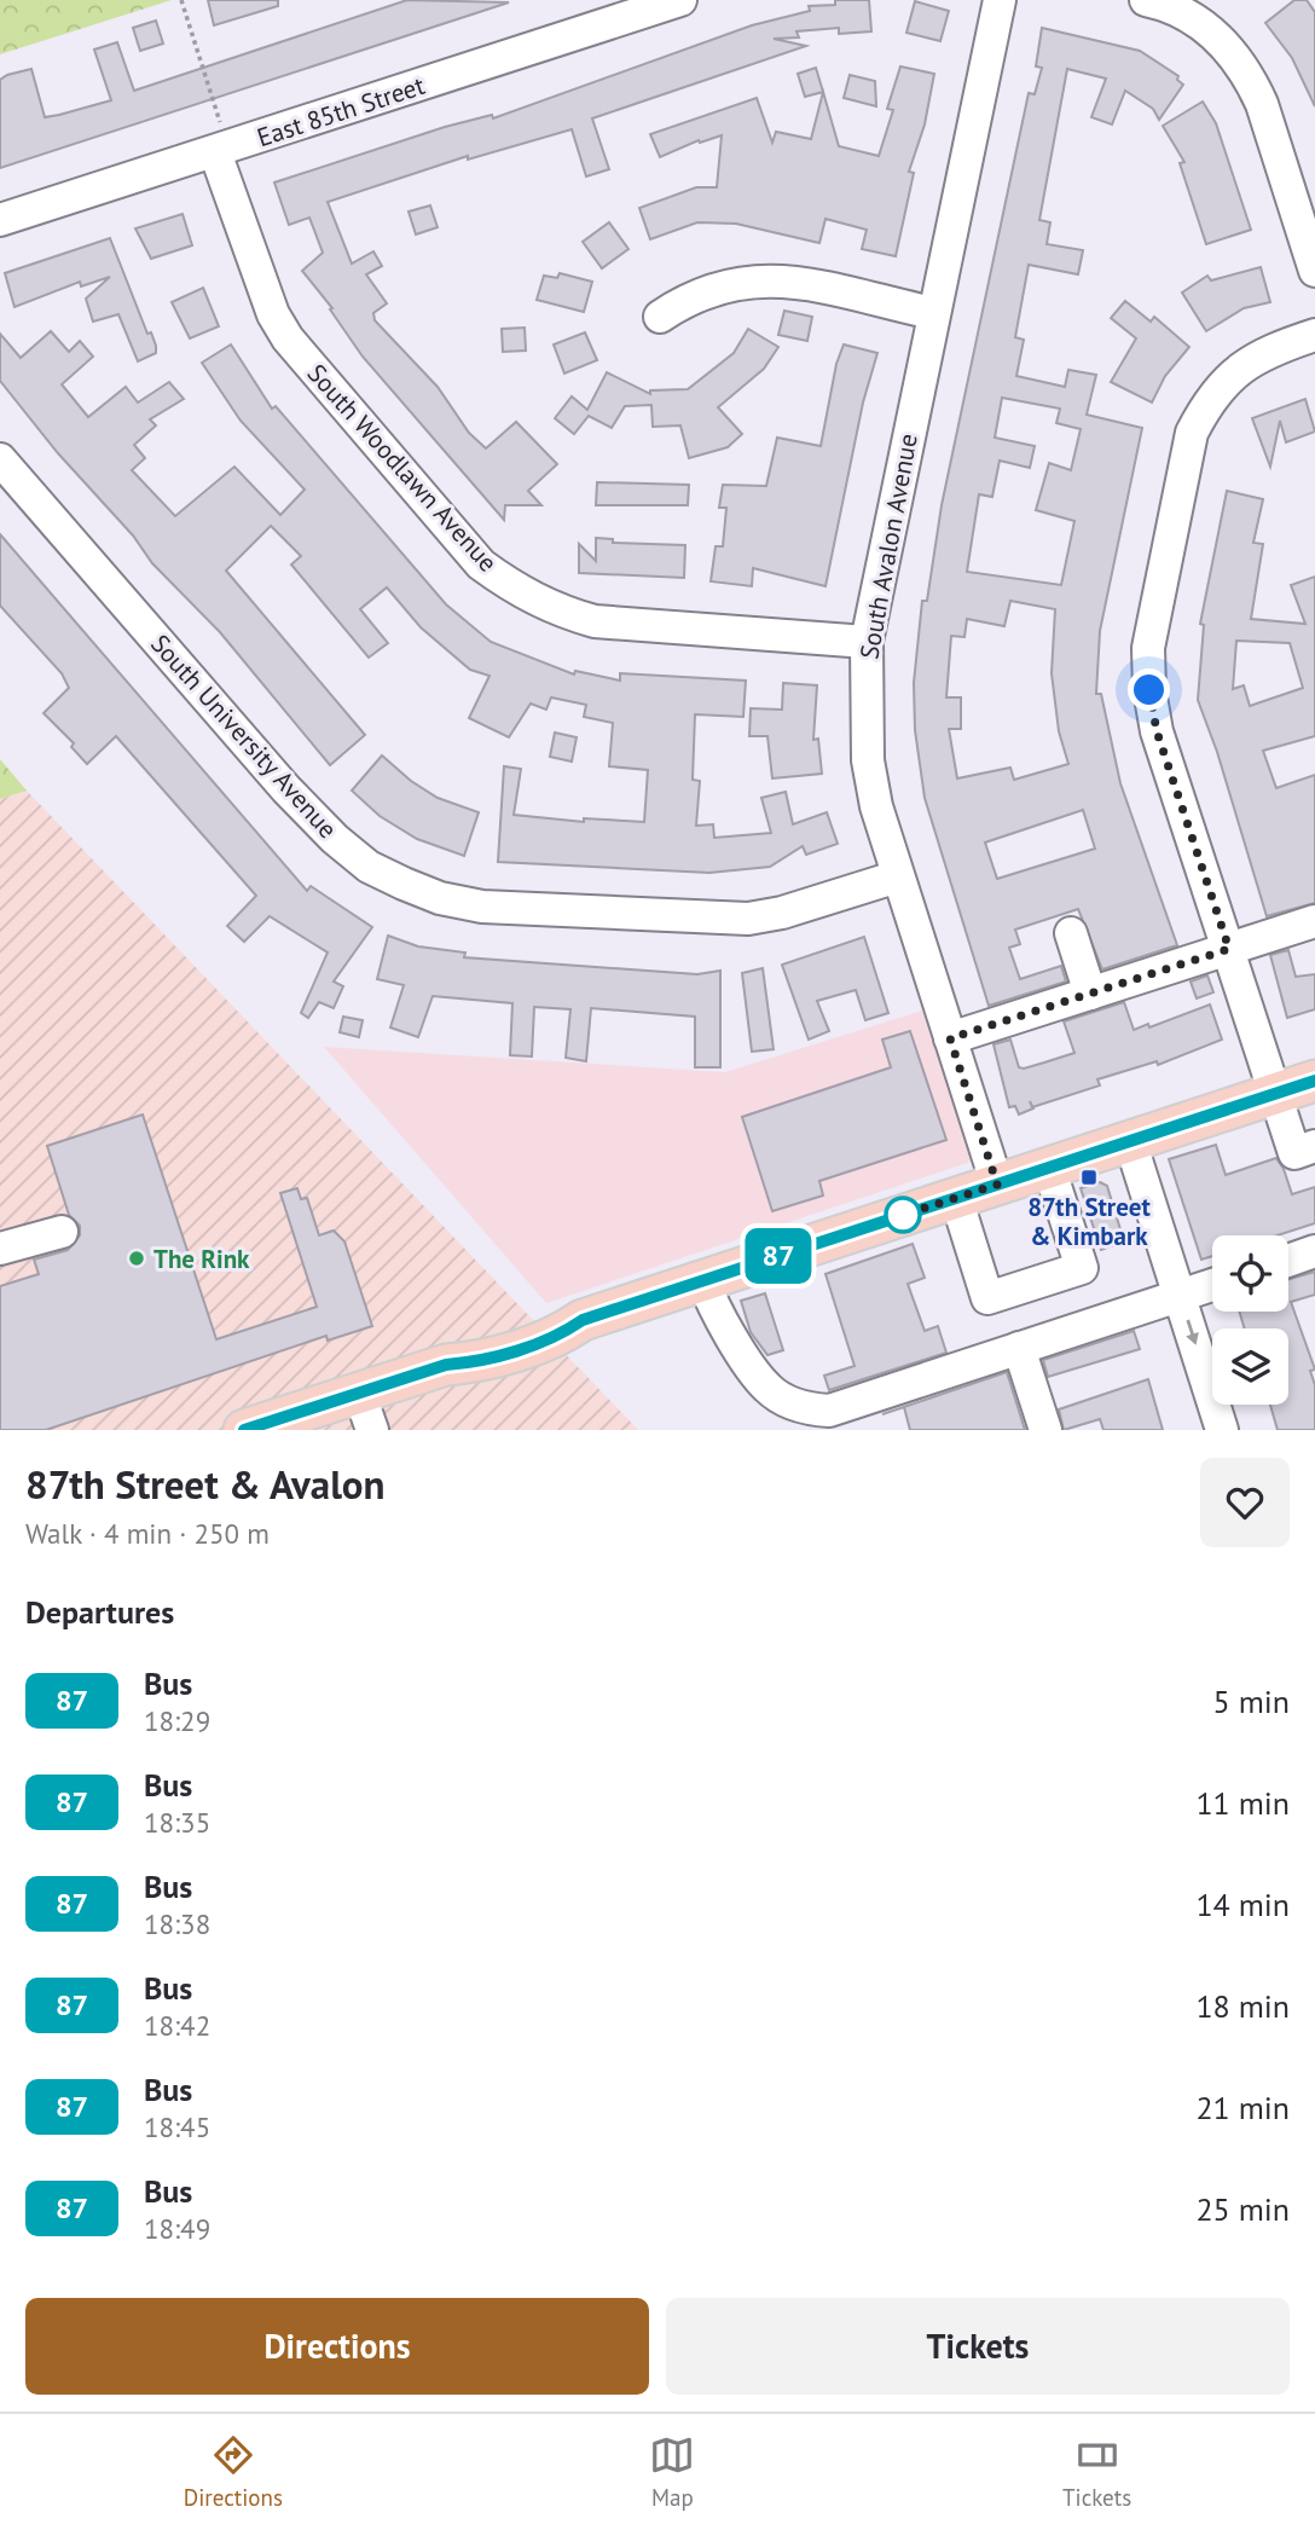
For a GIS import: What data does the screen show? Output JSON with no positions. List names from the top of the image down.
{
  "streets": {
    "street": [
      "East 85th Street",
      "South Woodlawn Avenue",
      "South Avalon Avenue",
      "South University Avenue"
    ]
  },
  "crossings": [
    ["East 85th Street", "South Woodlawn Avenue"],
    ["South Woodlawn Avenue", "South Avalon Avenue"],
    ["South Avalon Avenue", "South University Avenue"]
  ],
  "places": {
    "transit": ["87th Street & Kimbark"],
    "other": ["The Rink"]
  },
  "lines": ["bus line 87"],
  "page": {
    "on_map": "87",
    "heading": [
      ["87th Street & Avalon", "Walk · 4 min · 250 m"],
      "Departures"
    ],
    "list": [
      {
        "mark": "87",
        "name": "Bus",
        "note": "18:29",
        "value": "5 min"
      },
      {
        "mark": "87",
        "name": "Bus",
        "note": "18:35",
        "value": "11 min"
      },
      {
        "mark": "87",
        "name": "Bus",
        "note": "18:38",
        "value": "14 min"
      },
      {
        "mark": "87",
        "name": "Bus",
        "note": "18:42",
        "value": "18 min"
      },
      {
        "mark": "87",
        "name": "Bus",
        "note": "18:45",
        "value": "21 min"
      },
      {
        "mark": "87",
        "name": "Bus",
        "note": "18:49",
        "value": "25 min"
      }
    ],
    "buttons": ["Directions", "Tickets"],
    "tabs": ["Directions", "Map", "Tickets"]
  }
}
